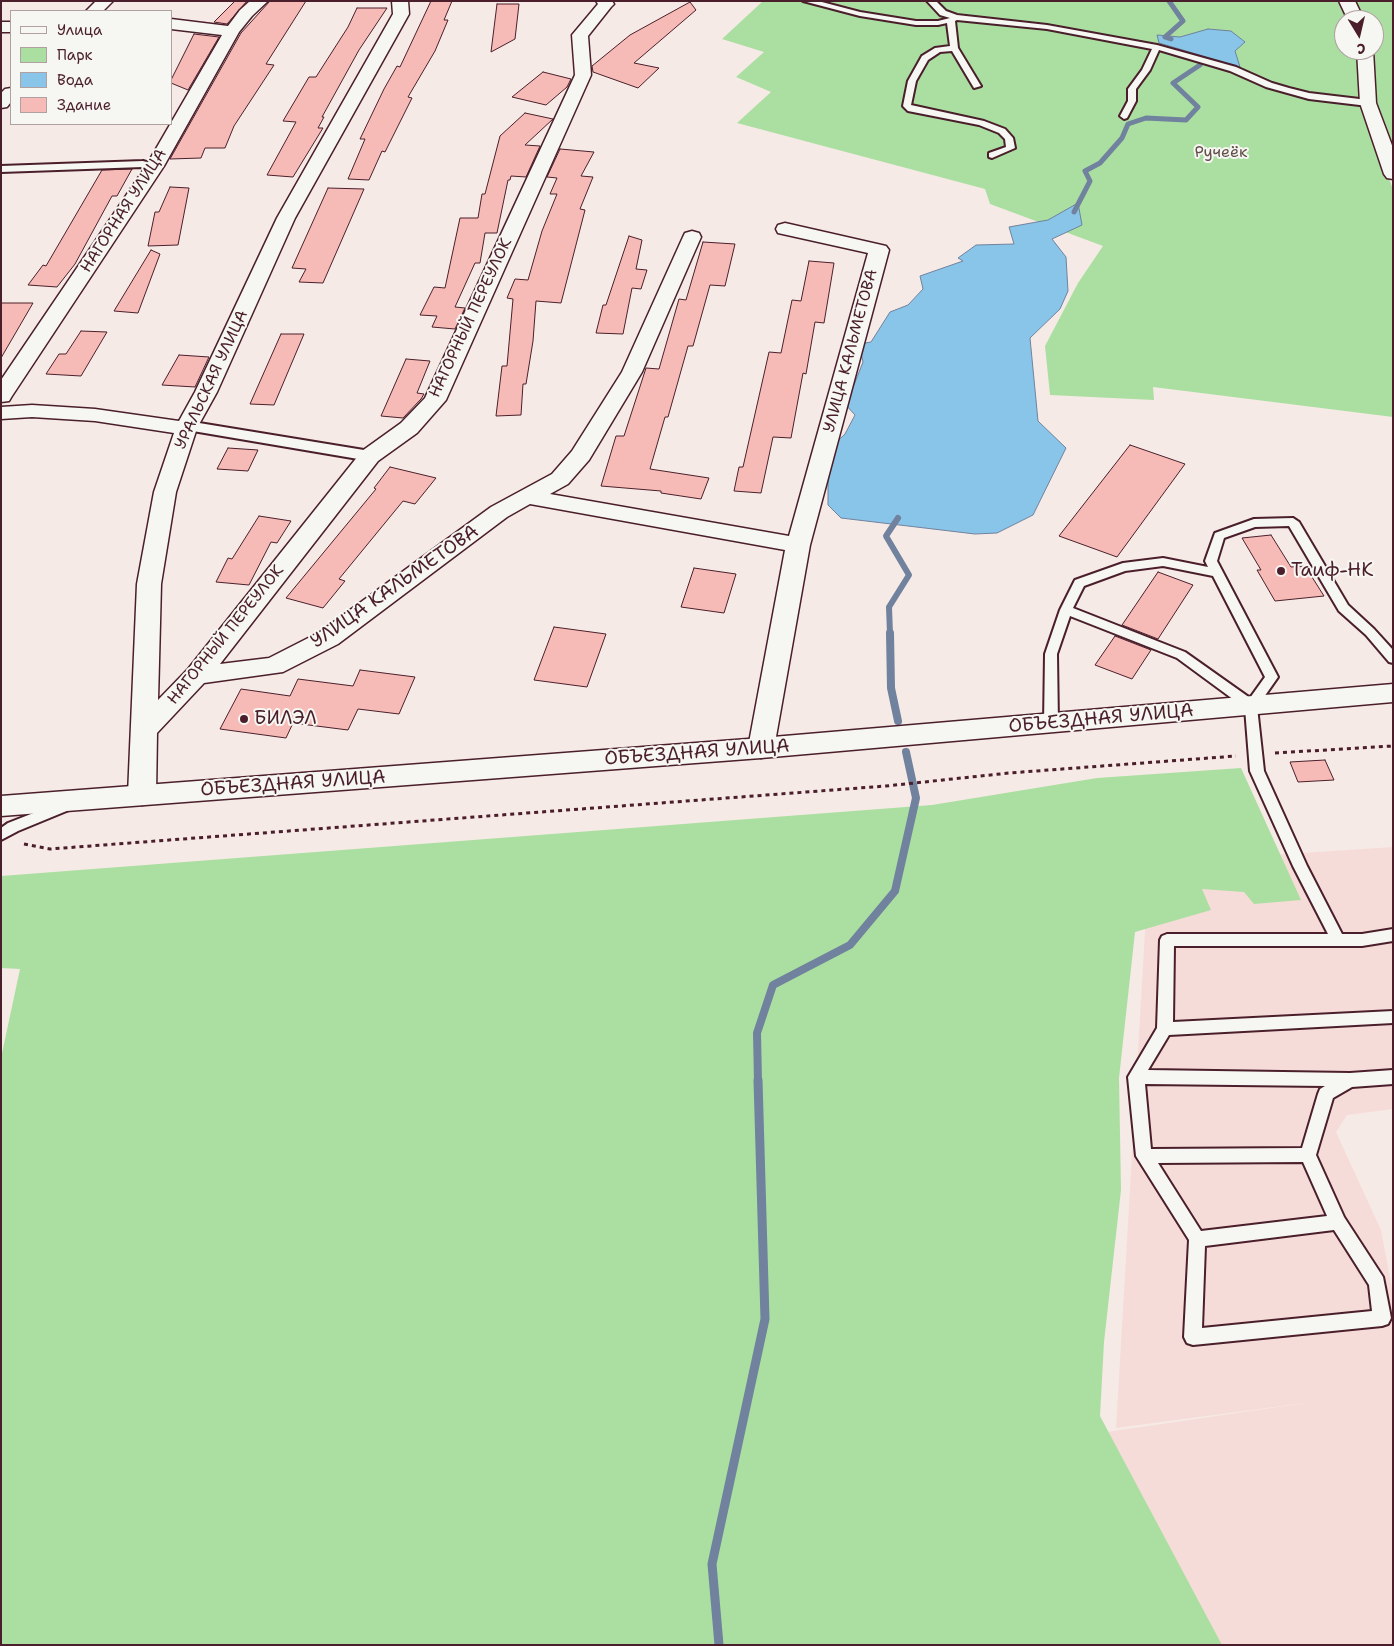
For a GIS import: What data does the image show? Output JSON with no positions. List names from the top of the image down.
{
  "streets": {
    "street": [
      "НАГОРНАЯ УЛИЦА",
      "НАГОРНЫЙ ПЕРЕУЛОК",
      "УЛИЦА КАЛЬМЕТОВА",
      "УРАЛЬСКАЯ УЛИЦА",
      "ОБЪЕЗДНАЯ УЛИЦА"
    ]
  },
  "crossings": [
    ["НАГОРНЫЙ ПЕРЕУЛОК", "УЛИЦА КАЛЬМЕТОВА"],
    ["НАГОРНЫЙ ПЕРЕУЛОК", "УРАЛЬСКАЯ УЛИЦА"],
    ["УЛИЦА КАЛЬМЕТОВА", "ОБЪЕЗДНАЯ УЛИЦА"],
    ["УРАЛЬСКАЯ УЛИЦА", "ОБЪЕЗДНАЯ УЛИЦА"]
  ],
  "parks": ["Ручеёк"],
  "places": ["Таиф-НК", "БИЛЭЛ"],
  "legend": [
    "Улица",
    "Парк",
    "Вода",
    "Здание"
  ],
  "north": "bottom"
}
